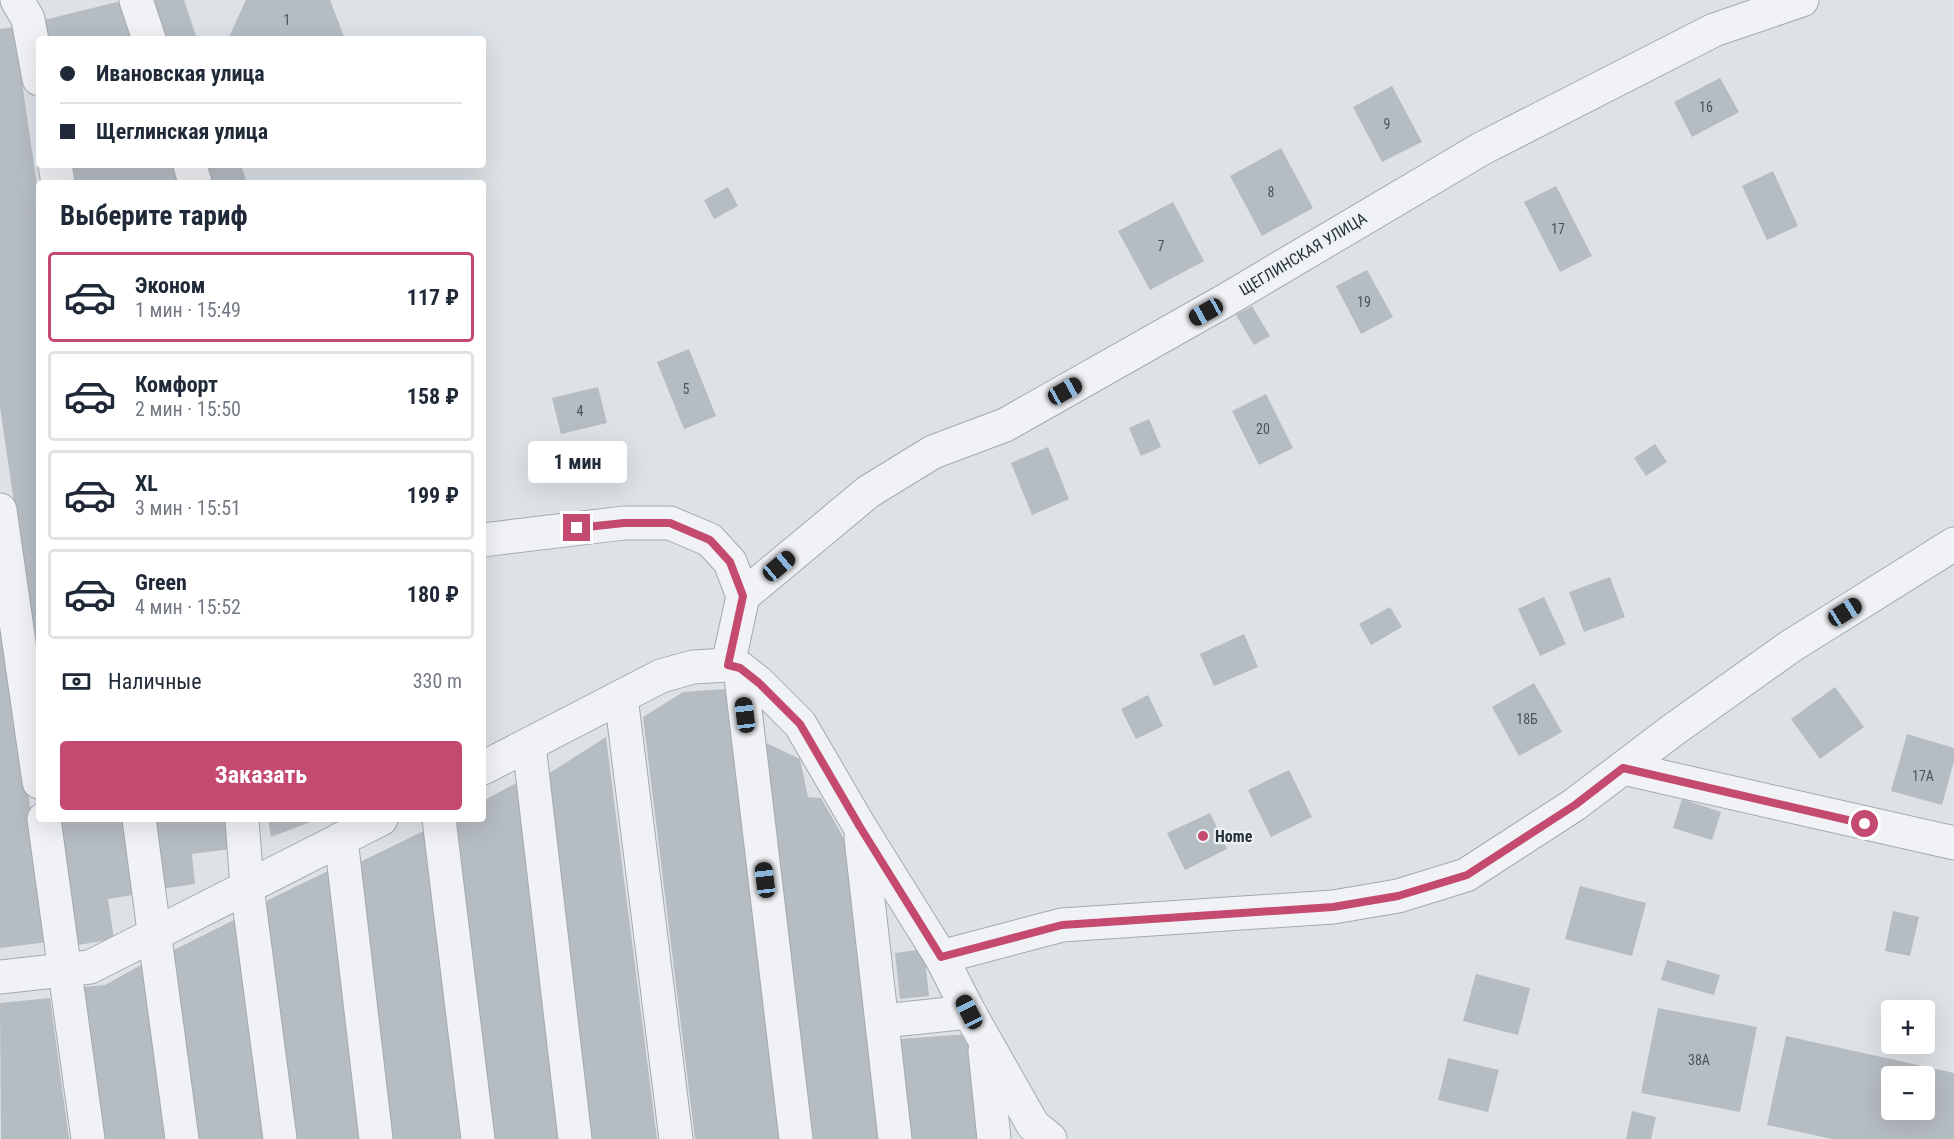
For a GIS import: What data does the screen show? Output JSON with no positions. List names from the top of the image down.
{
  "streets": {
    "street": ["ЩЕГЛИНСКАЯ УЛИЦА"]
  },
  "places": ["Home"],
  "house_numbers": [
    "1",
    "16",
    "9",
    "8",
    "17",
    "7",
    "19",
    "5",
    "4",
    "20",
    "18Б",
    "17А",
    "38А"
  ],
  "page": {
    "banner": ["Ивановская улица", "Щеглинская улица"],
    "heading": "Выберите тариф",
    "list": [
      {
        "name": "Эконом",
        "note": "1 мин · 15:49",
        "value": "117 ₽"
      },
      {
        "name": "Комфорт",
        "note": "2 мин · 15:50",
        "value": "158 ₽"
      },
      {
        "name": "XL",
        "note": "3 мин · 15:51",
        "value": "199 ₽"
      },
      {
        "name": "Green",
        "note": "4 мин · 15:52",
        "value": "180 ₽"
      }
    ],
    "bubble": "1 мин",
    "pay": ["Наличные", "330 m"],
    "buttons": "Заказать",
    "map_buttons": ["+", "−"]
  }
}
